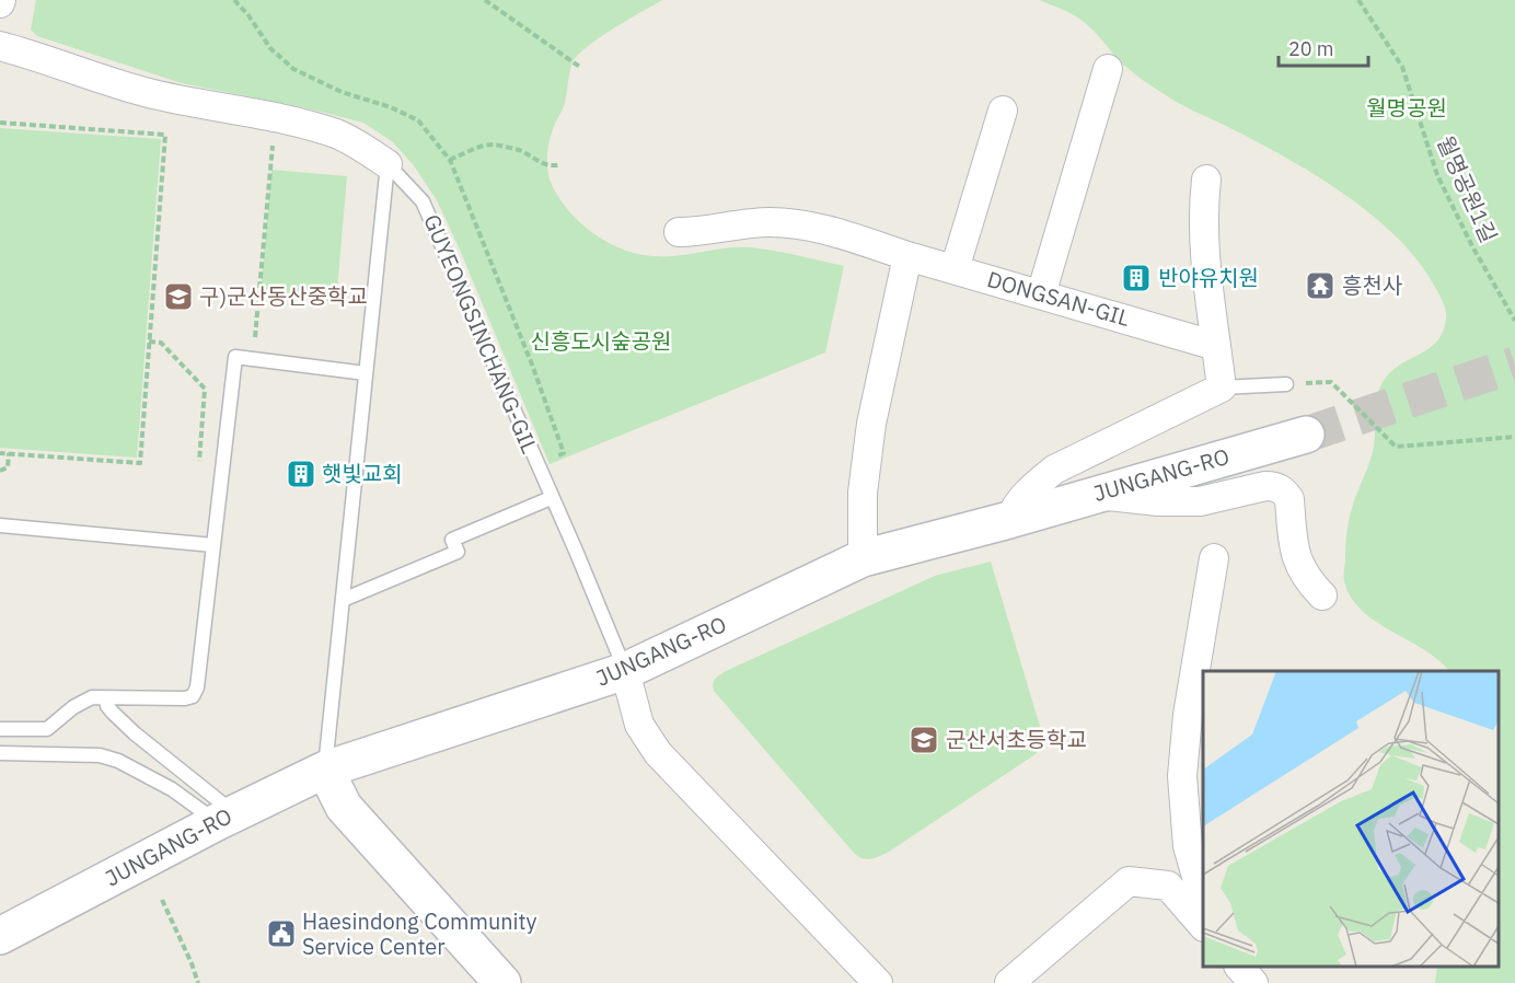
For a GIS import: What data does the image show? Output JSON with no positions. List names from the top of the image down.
{
  "streets": {
    "street": ["DONGSAN-GIL", "GUYEONGSINCHANG-GIL", "JUNGANG-RO"],
    "path": ["월명공원1길"]
  },
  "crossings": [
    ["GUYEONGSINCHANG-GIL", "JUNGANG-RO"]
  ],
  "parks": ["월명공원", "신흥도시숲공원"],
  "places": {
    "building": ["반야유치원", "햇빛교회"],
    "temple": ["흥천사"],
    "school or university": ["구)군산동산중학교", "군산서초등학교"],
    "public building": ["Haesindong Community Service Center"]
  },
  "scale_bar": "20 m"
}
